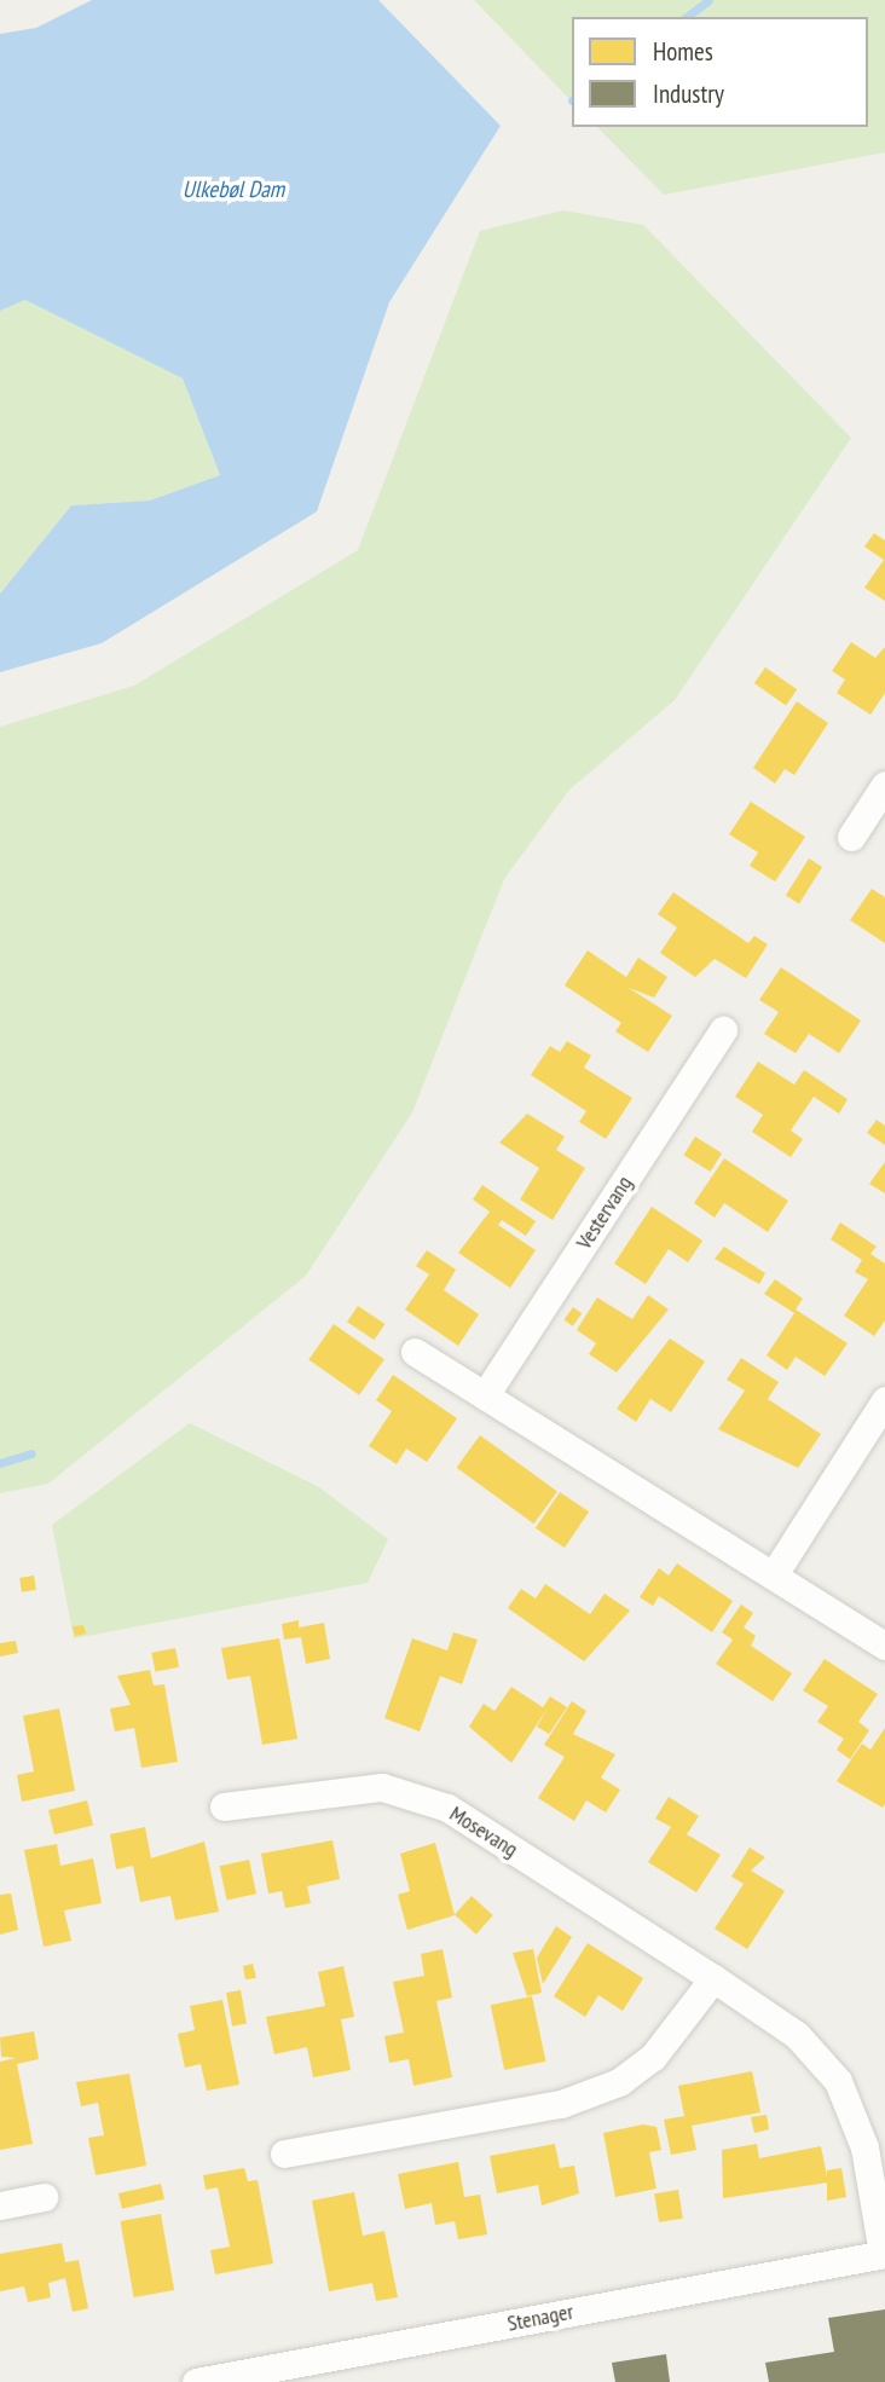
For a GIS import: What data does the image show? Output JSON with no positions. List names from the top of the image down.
{
  "streets": {
    "street": ["Vestervang", "Mosevang", "Stenager"]
  },
  "crossings": [
    ["Mosevang", "Stenager"]
  ],
  "water": ["Ulkebøl Dam"],
  "legend": ["Homes", "Industry"]
}
